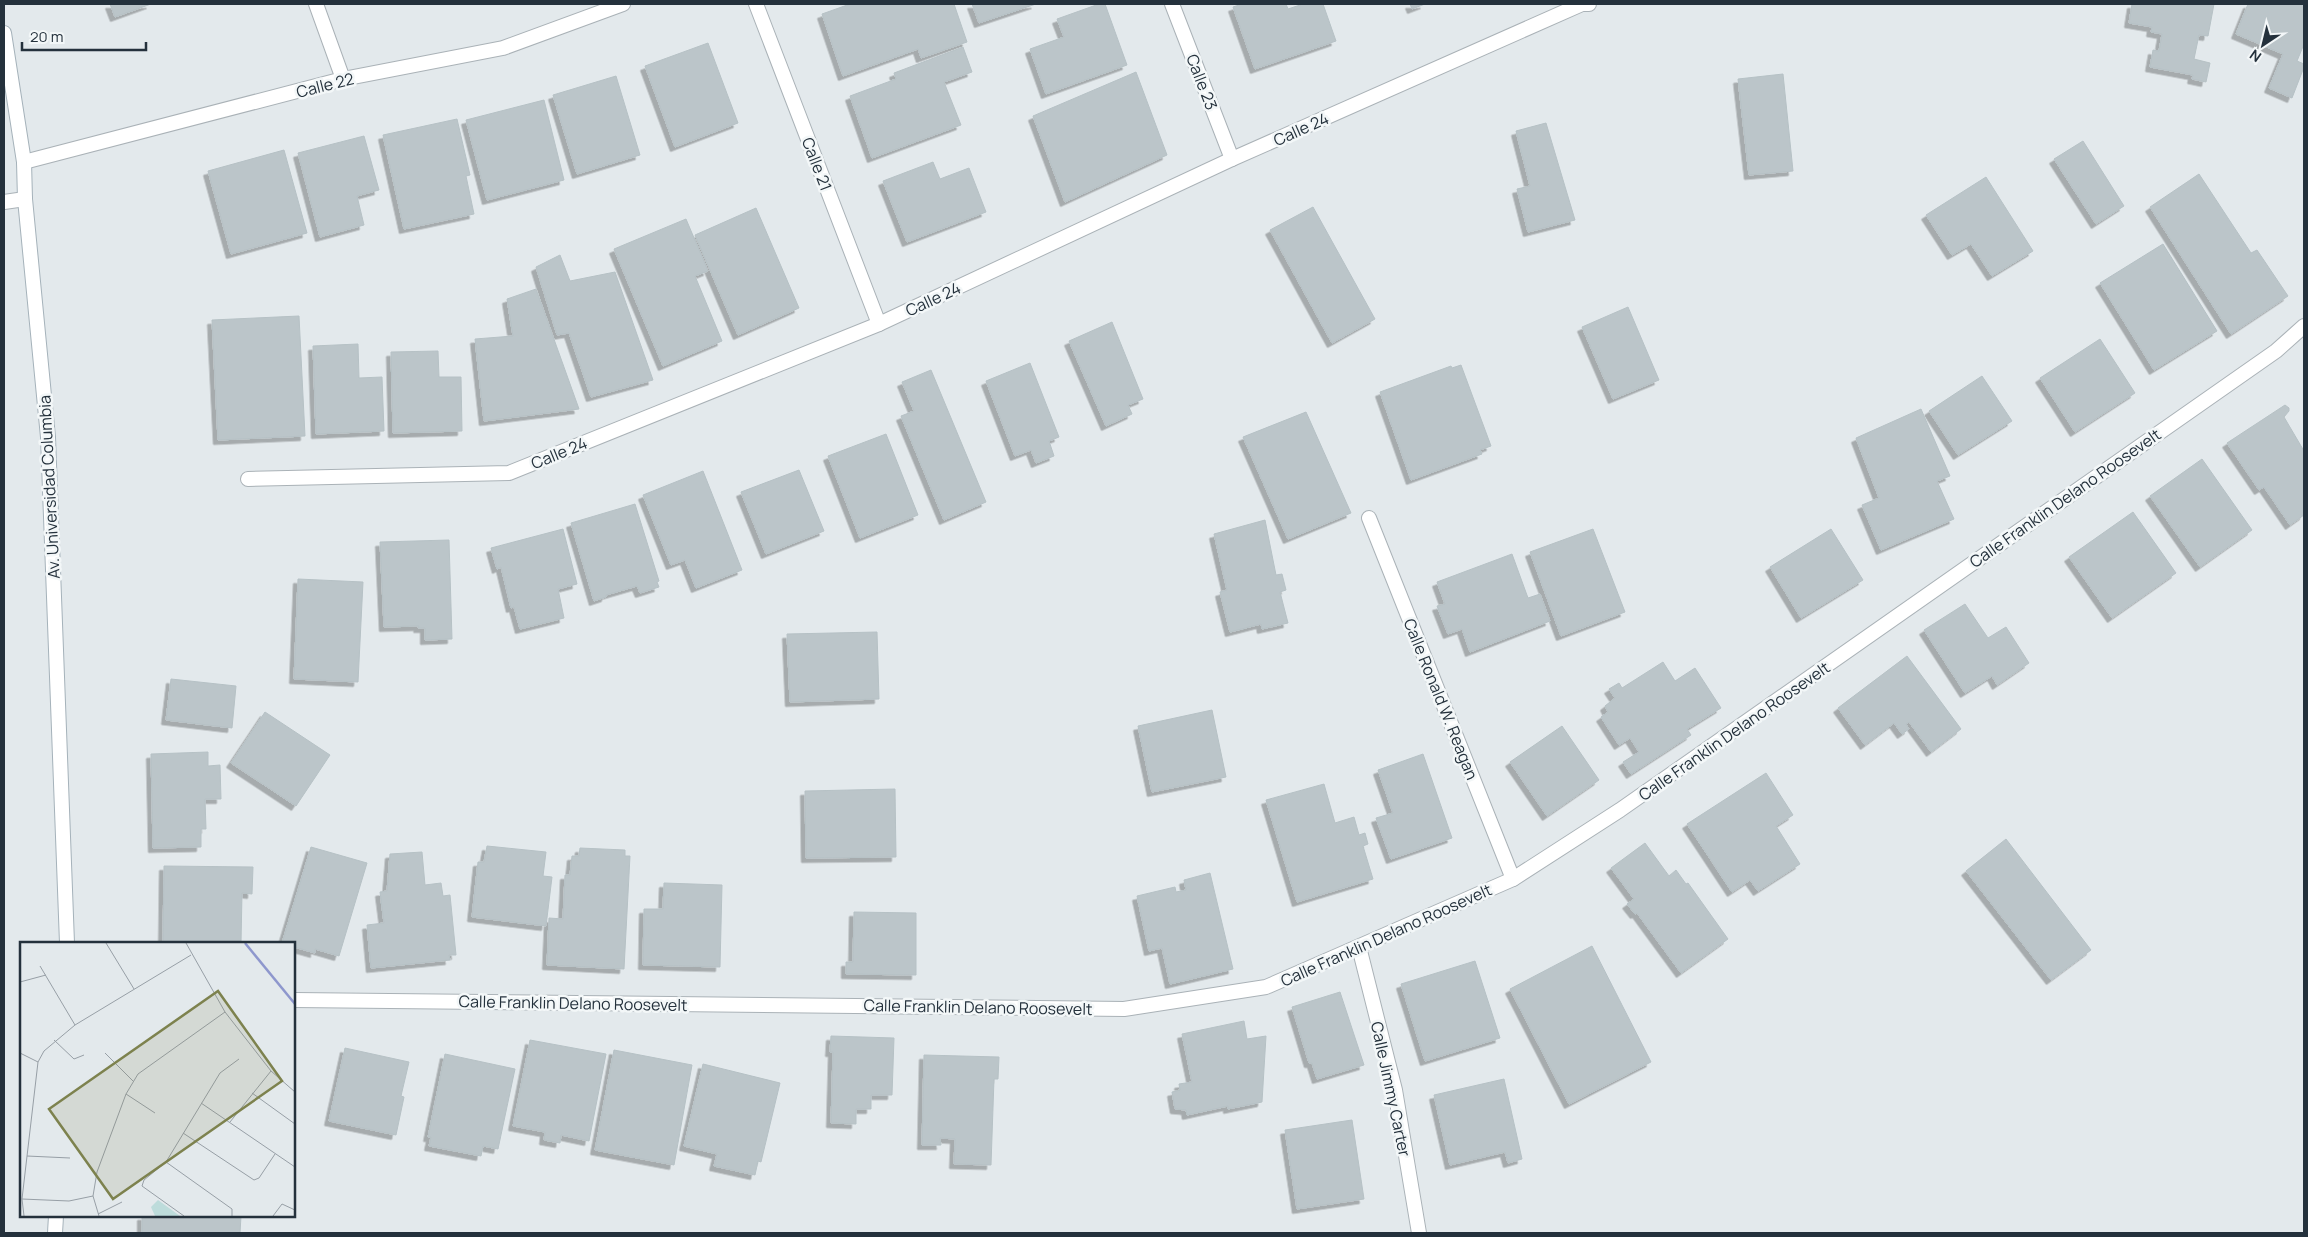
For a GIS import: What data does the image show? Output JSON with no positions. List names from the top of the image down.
{
  "streets": {
    "street": [
      "Calle 23",
      "Calle 22",
      "Calle 24",
      "Calle 21",
      "Av. Universidad Columbia",
      "Calle Franklin Delano Roosevelt",
      "Calle Ronald W. Reagan",
      "Calle Jimmy Carter"
    ]
  },
  "crossings": [
    ["Calle 23", "Calle 24"],
    ["Calle 22", "Av. Universidad Columbia"],
    ["Calle 24", "Calle 21"],
    ["Calle Franklin Delano Roosevelt", "Calle Ronald W. Reagan"],
    ["Calle Franklin Delano Roosevelt", "Calle Jimmy Carter"]
  ],
  "scale_bar": "20 m",
  "north": "bottom left"
}
